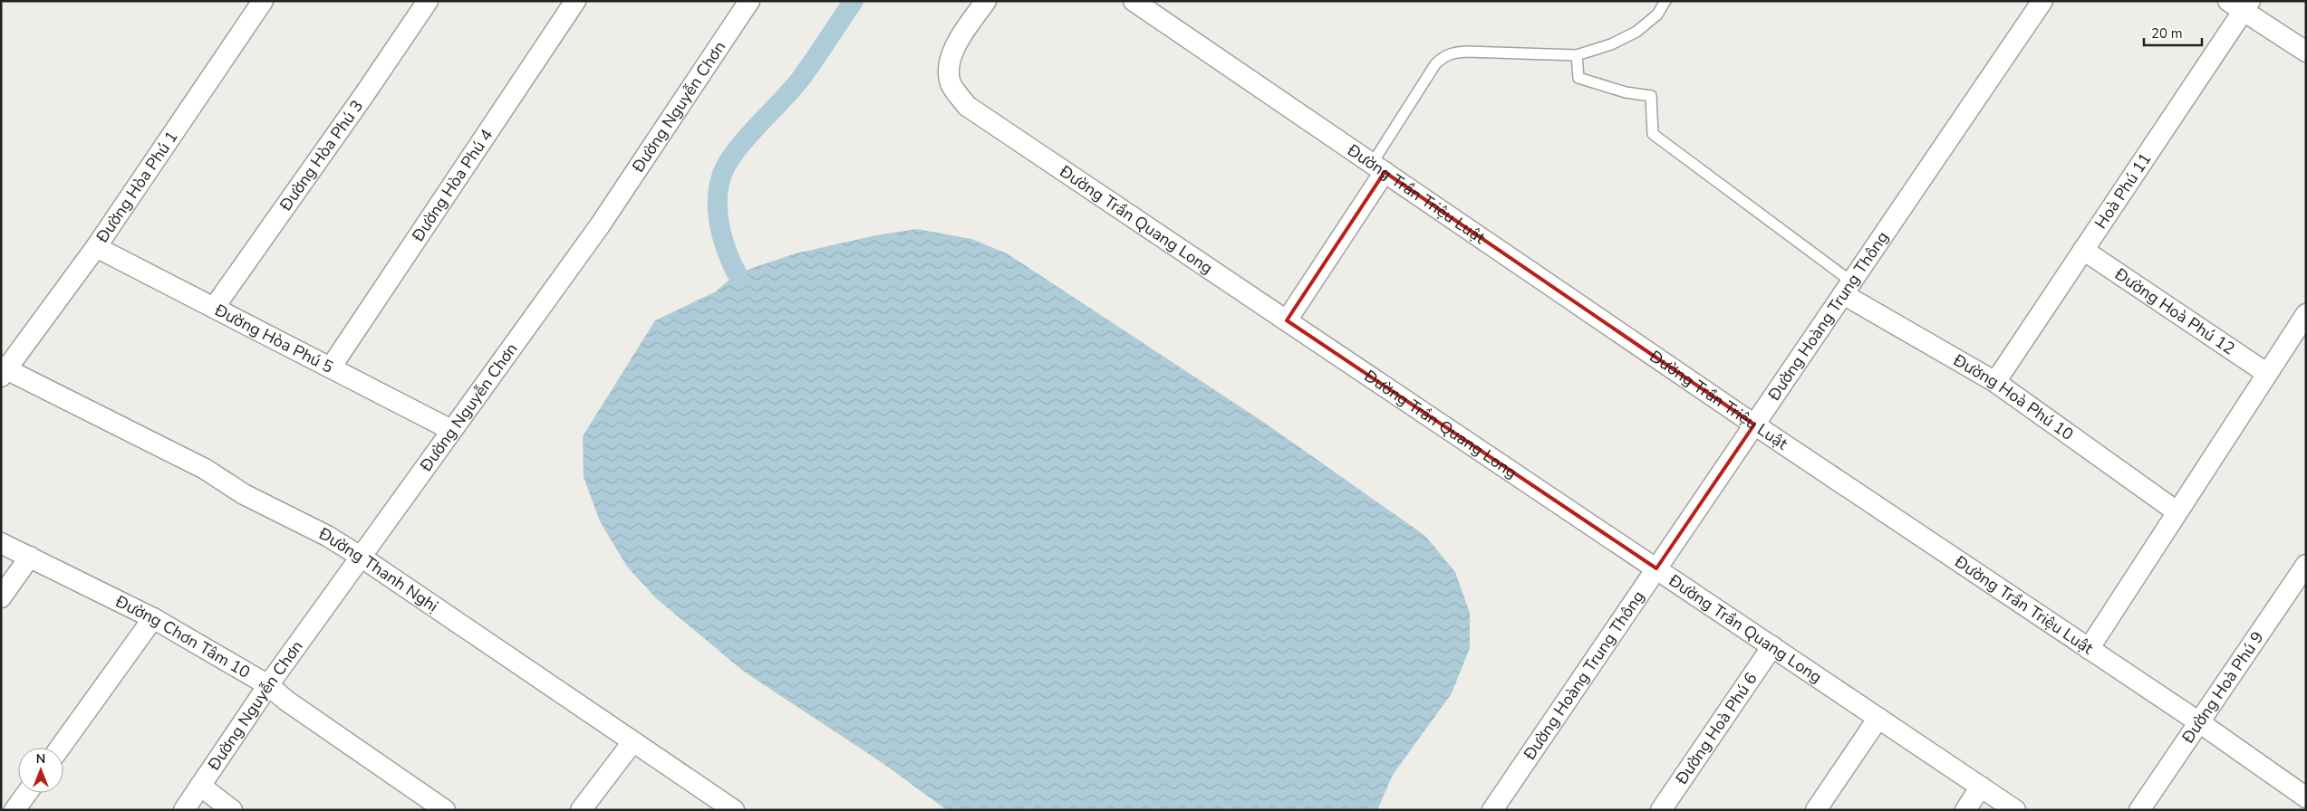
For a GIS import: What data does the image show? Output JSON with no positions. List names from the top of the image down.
{
  "streets": {
    "street": [
      "Đường Nguyễn Chơn",
      "Đường Hòa Phú 3",
      "Đường Hòa Phú 4",
      "Đường Hòa Phú 1",
      "Hoà Phú 11",
      "Đường Trần Triệu Luật",
      "Đường Trần Quang Long",
      "Đường Hoà Phú 12",
      "Đường Hoàng Trung Thông",
      "Đường Hòa Phú 5",
      "Đường Hoà Phú 10",
      "Đường Thanh Nghị",
      "Đường Chơn Tâm 10",
      "Đường Hoà Phú 9",
      "Đường Hoà Phú 6"
    ]
  },
  "crossings": [
    ["Đường Nguyễn Chơn", "Đường Hòa Phú 5"],
    ["Đường Nguyễn Chơn", "Đường Thanh Nghị"],
    ["Đường Nguyễn Chơn", "Đường Chơn Tâm 10"],
    ["Đường Hòa Phú 3", "Đường Hòa Phú 5"],
    ["Đường Hòa Phú 4", "Đường Hòa Phú 5"],
    ["Đường Hòa Phú 1", "Đường Hòa Phú 5"],
    ["Đường Hòa Phú 1", "Đường Thanh Nghị"],
    ["Hoà Phú 11", "Đường Hoà Phú 12"],
    ["Hoà Phú 11", "Đường Hoà Phú 10"],
    ["Đường Trần Triệu Luật", "Đường Hoàng Trung Thông"],
    ["Đường Trần Triệu Luật", "Đường Hoà Phú 9"],
    ["Đường Trần Quang Long", "Đường Hoàng Trung Thông"],
    ["Đường Trần Quang Long", "Đường Hoà Phú 6"],
    ["Đường Hoàng Trung Thông", "Đường Hoà Phú 10"]
  ],
  "scale_bar": "20 m",
  "north": "top"
}
